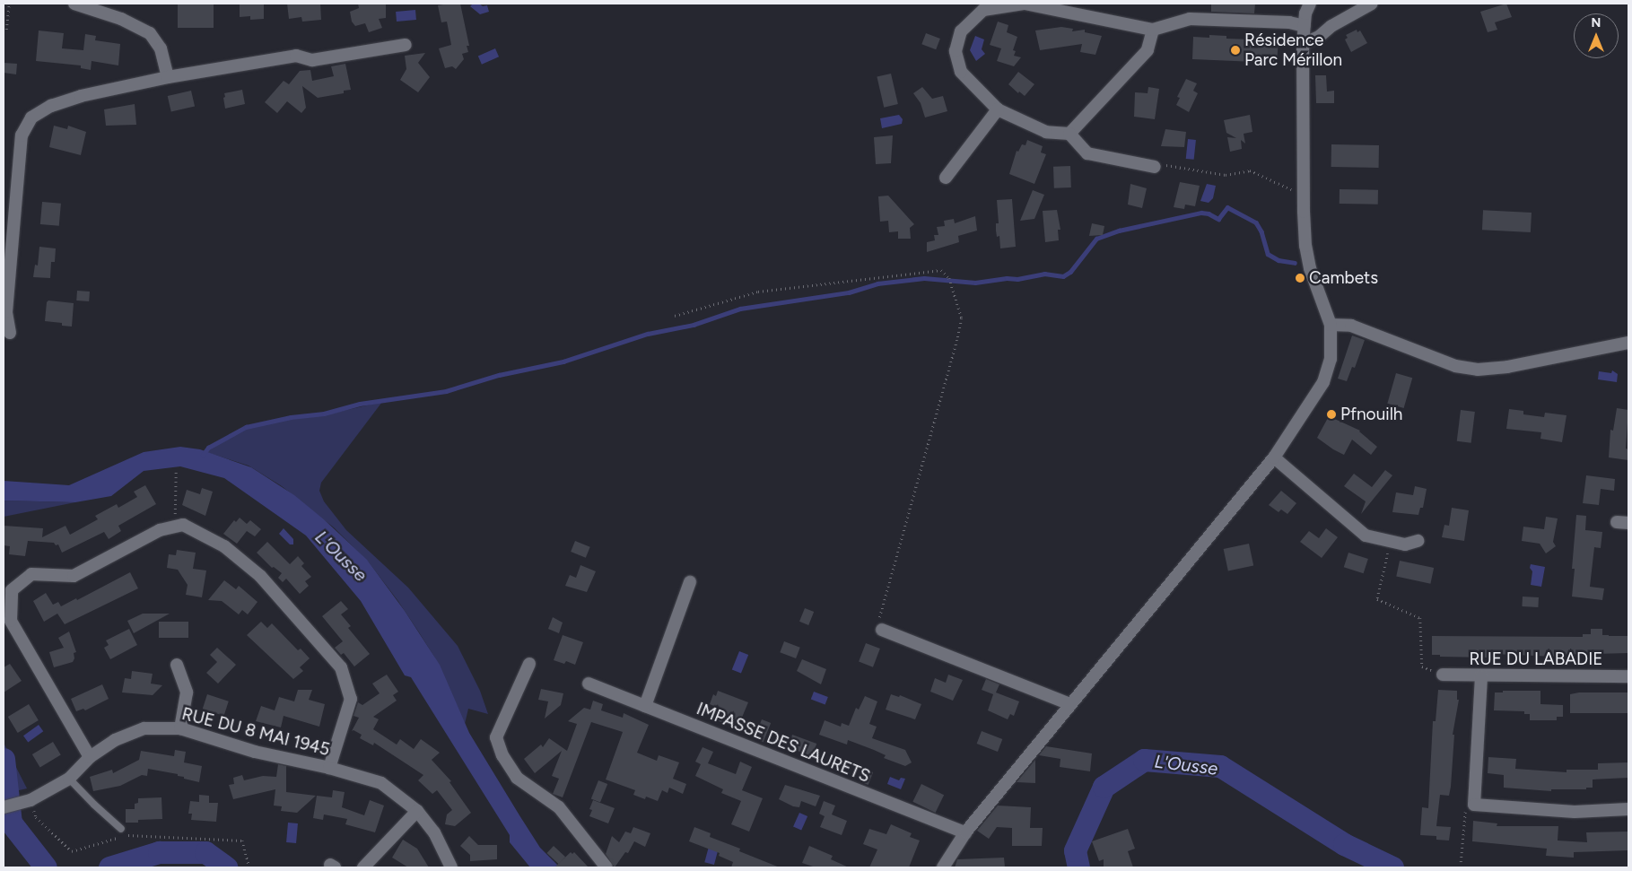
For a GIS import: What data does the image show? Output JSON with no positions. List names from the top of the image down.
{
  "streets": {
    "street": ["RUE DU LABADIE", "RUE DU 8 MAI 1945", "IMPASSE DES LAURETS"]
  },
  "water": ["L'Ousse"],
  "places": ["Résidence Parc Mérillon", "Cambets", "Pfnouilh"],
  "north": "top"
}
